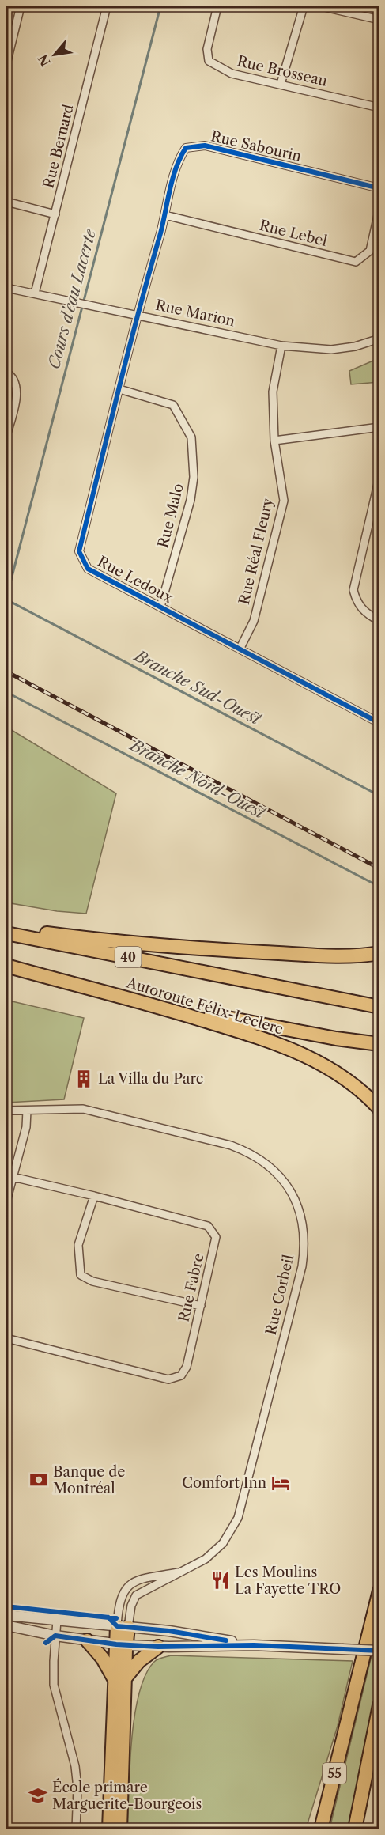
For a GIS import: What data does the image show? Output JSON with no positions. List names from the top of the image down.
{
  "streets": {
    "highway": ["40", "Autoroute Félix-Leclerc", "55"],
    "street": [
      "Rue Brosseau",
      "Rue Bernard",
      "Rue Sabourin",
      "Rue Lebel",
      "Rue Marion",
      "Rue Malo",
      "Rue Réal Fleury",
      "Rue Ledoux",
      "Rue Fabre",
      "Rue Corbeil"
    ]
  },
  "crossings": [
    ["Rue Bernard", "Rue Marion"],
    ["Rue Sabourin", "Rue Lebel"],
    ["Rue Sabourin", "Rue Marion"],
    ["Rue Sabourin", "Rue Ledoux"],
    ["Rue Marion", "Rue Réal Fleury"],
    ["Rue Marion", "Rue Ledoux"],
    ["Rue Malo", "Rue Ledoux"],
    ["Rue Réal Fleury", "Rue Ledoux"]
  ],
  "water": ["Cours d'eau Lacerte", "Branche Sud-Ouest", "Branche Nord-Ouest"],
  "places": {
    "building": ["La Villa du Parc"],
    "bank": ["Banque de Montréal"],
    "hotel": ["Comfort Inn"],
    "restaurant": ["Les Moulins La Fayette TRO"],
    "school or university": ["École primare Marguerite-Bourgeois"]
  },
  "north": "bottom left"
}
